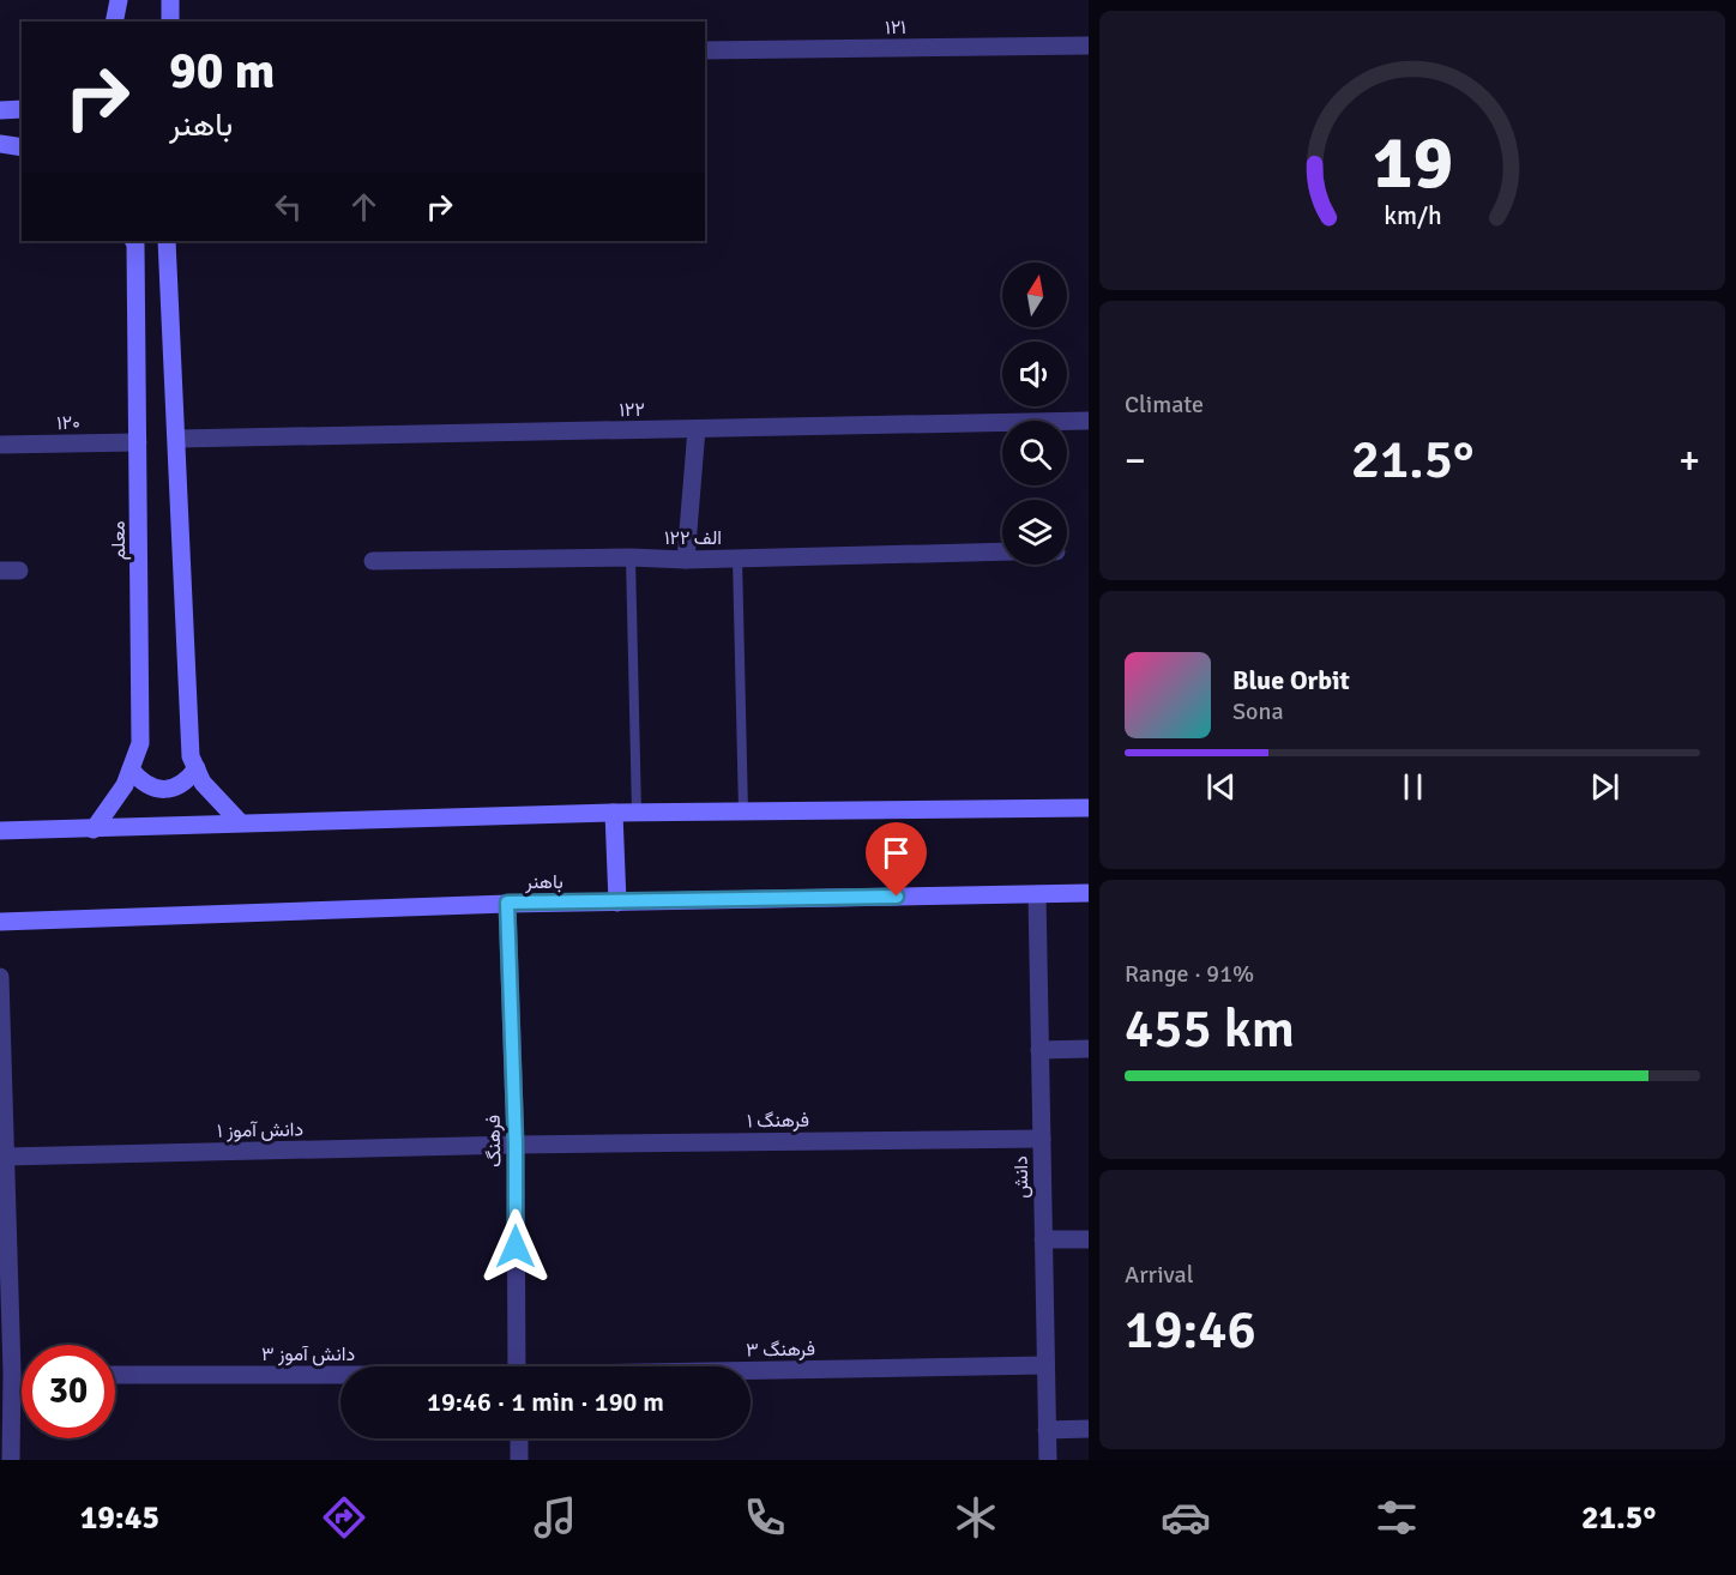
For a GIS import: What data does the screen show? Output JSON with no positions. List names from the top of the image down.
{
  "streets": {
    "main road": ["معلم", "باهنر"],
    "street": [
      "۱۲۱",
      "۱۲۲",
      "۱۲۰",
      "۱۲۲ الف",
      "فرهنگ ۱",
      "دانش آموز ۱",
      "فرهنگ",
      "دانش",
      "فرهنگ ۳",
      "دانش آموز ۳"
    ]
  },
  "crossings": [
    ["۱۲۰", "معلم"],
    ["باهنر", "فرهنگ"],
    ["باهنر", "دانش"],
    ["فرهنگ ۱", "دانش آموز ۱"],
    ["فرهنگ ۱", "فرهنگ"],
    ["فرهنگ ۱", "دانش"],
    ["دانش آموز ۱", "فرهنگ"],
    ["دانش", "فرهنگ ۳"]
  ],
  "north": "top",
  "page": {
    "turn": ["90 m", "باهنر"],
    "tile": [
      "Climate",
      ["Range · 91%", "455 km"],
      ["Arrival", "19:46"]
    ],
    "heat": ["−", "21.5°", "+"],
    "song": ["Blue Orbit", "Sona"],
    "limit": "30",
    "trip": "19:46 · 1 min · 190 m",
    "tabs": ["19:45", "21.5°"],
    "gauge": ["19", "km/h"]
  }
}
